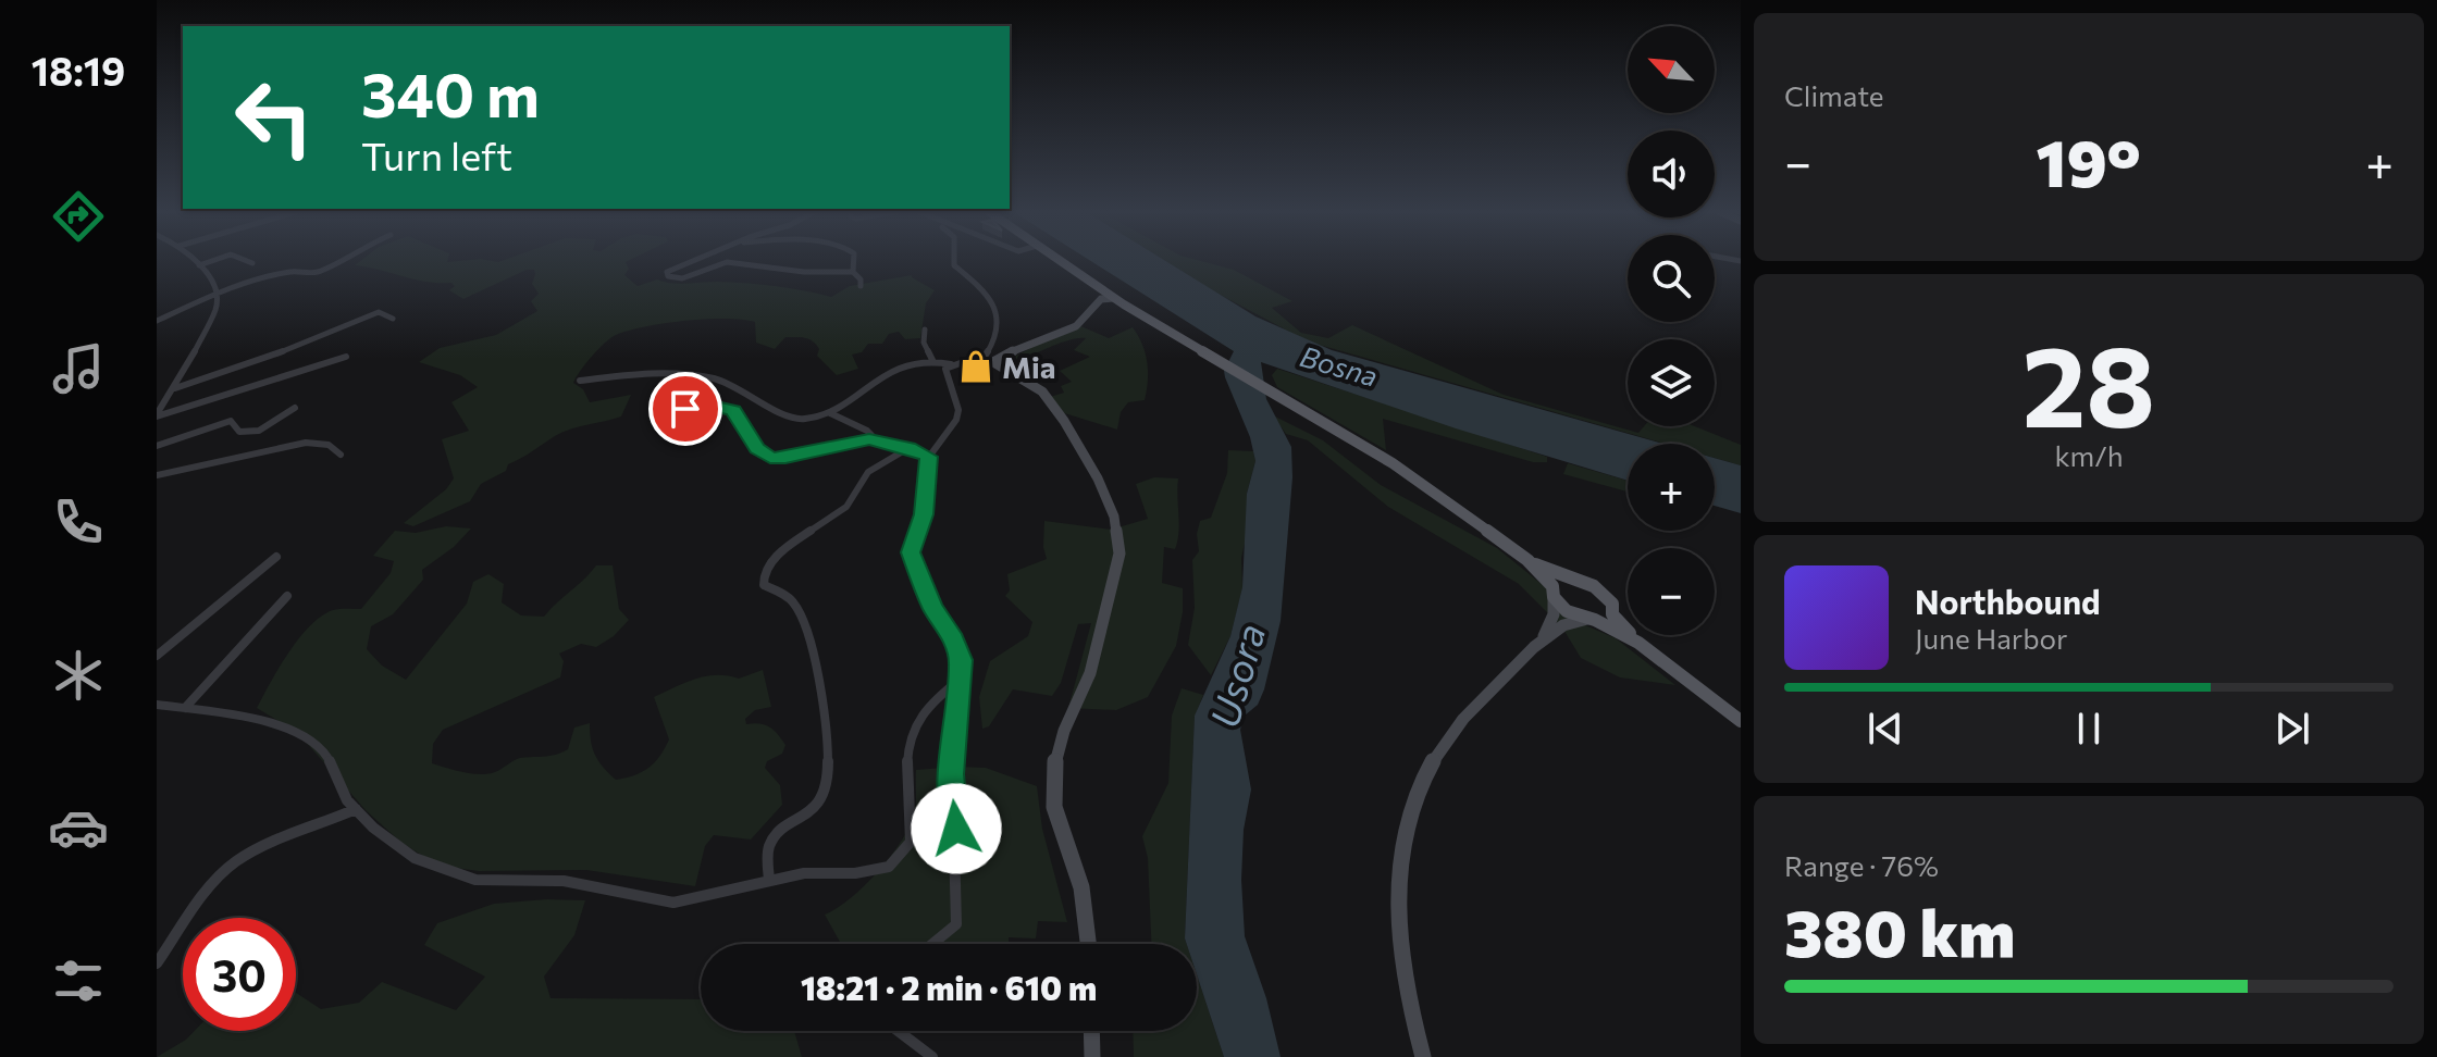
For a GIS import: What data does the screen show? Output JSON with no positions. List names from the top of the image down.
{
  "water": ["Bosna", "Usora"],
  "places": {
    "shop": ["Mia"]
  },
  "north": "top left",
  "page": {
    "tabs": "18:19",
    "tile": [
      "Climate",
      ["28", "km/h"],
      ["Range · 76%", "380 km"]
    ],
    "map_buttons": ["+", "−"],
    "turn": ["340 m", "Turn left"],
    "heat": ["−", "19°", "+"],
    "song": ["Northbound", "June Harbor"],
    "limit": "30",
    "trip": "18:21 · 2 min · 610 m"
  }
}
